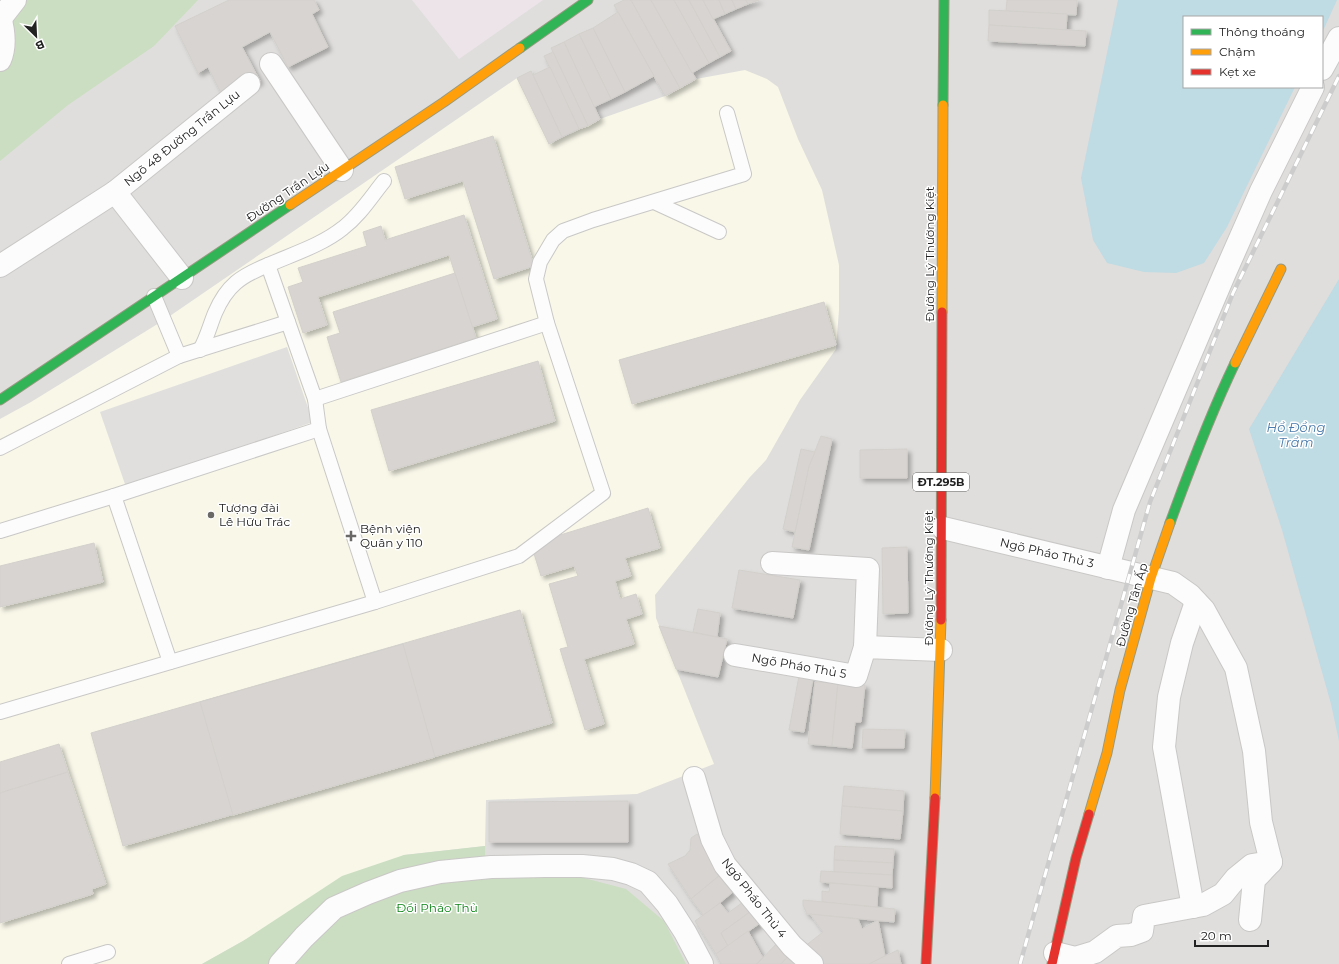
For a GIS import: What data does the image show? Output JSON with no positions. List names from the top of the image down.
{
  "streets": {
    "main road": [
      "Đường Trần Lựu",
      "Đường Lý Thường Kiệt",
      "ĐT.295B",
      "Đường Tân Ấp"
    ],
    "street": [
      "Ngõ 48 Đường Trần Lựu",
      "Ngõ Pháo Thủ 3",
      "Ngõ Pháo Thủ 5",
      "Ngõ Pháo Thủ 4"
    ]
  },
  "crossings": [
    ["Ngõ 48 Đường Trần Lựu", "Đường Trần Lựu"],
    ["Đường Lý Thường Kiệt", "Ngõ Pháo Thủ 3"],
    ["Ngõ Pháo Thủ 3", "Đường Tân Ấp"]
  ],
  "water": ["Hồ Đồng Trầm"],
  "parks": ["Đồi Pháo Thủ"],
  "places": {
    "other": ["Tượng đài Lê Hữu Trác"],
    "health": ["Bệnh viện Quân y 110"]
  },
  "legend": ["Thông thoáng", "Chậm", "Kẹt xe"],
  "scale_bar": "20 m",
  "north": "bottom right"
}
